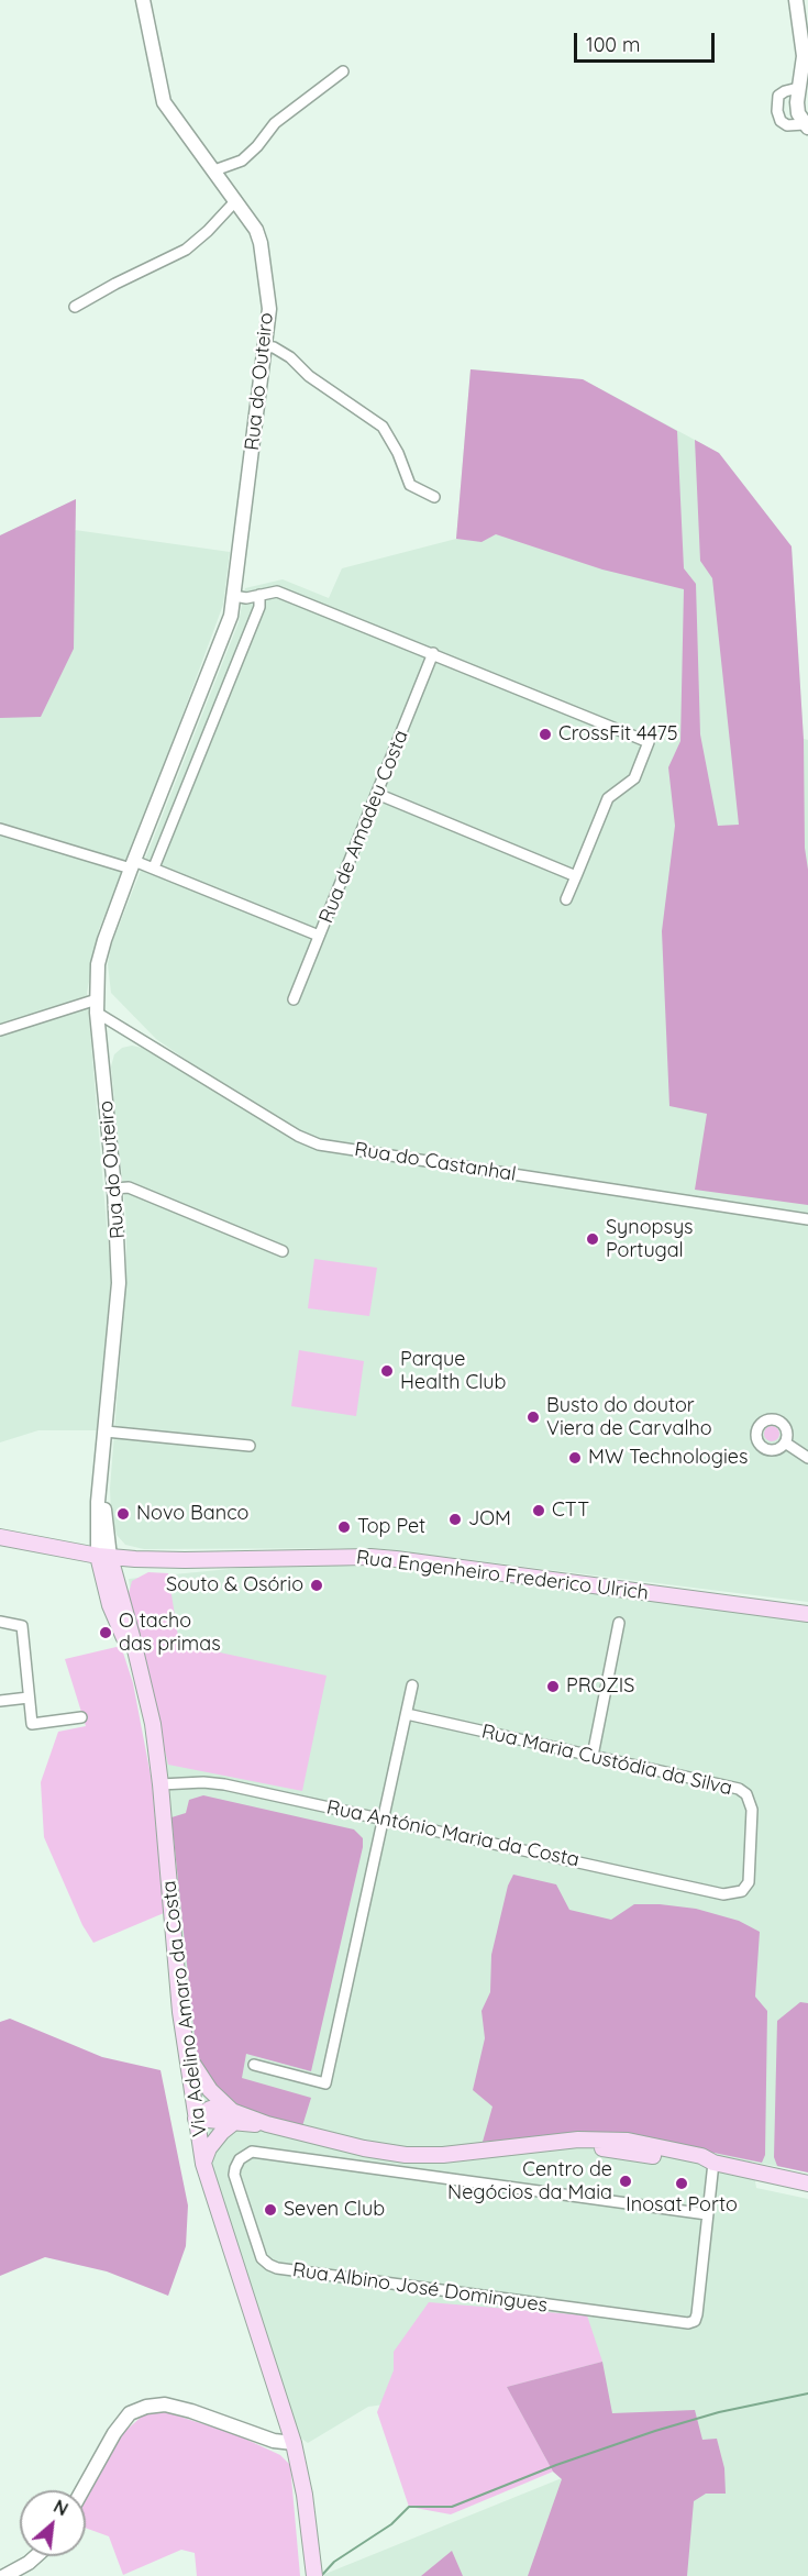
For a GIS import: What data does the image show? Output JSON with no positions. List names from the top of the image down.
{
  "streets": {
    "main road": ["Rua Engenheiro Frederico Ulrich", "Via Adelino Amaro da Costa"],
    "street": [
      "Rua do Outeiro",
      "Rua de Amadeu Costa",
      "Rua do Castanhal",
      "Rua Maria Custódia da Silva",
      "Rua António Maria da Costa",
      "Rua Albino José Domingues"
    ]
  },
  "crossings": [
    ["Rua do Outeiro", "Rua do Castanhal"],
    ["Rua do Outeiro", "Rua Engenheiro Frederico Ulrich"],
    ["Rua do Outeiro", "Via Adelino Amaro da Costa"],
    ["Rua Engenheiro Frederico Ulrich", "Via Adelino Amaro da Costa"],
    ["Rua Maria Custódia da Silva", "Rua António Maria da Costa"],
    ["Rua António Maria da Costa", "Via Adelino Amaro da Costa"]
  ],
  "places": [
    "CrossFit 4475",
    "Synopsys Portugal",
    "Parque Health Club",
    "Busto do doutor Viera de Carvalho",
    "MW Technologies",
    "CTT",
    "Novo Banco",
    "JOM",
    "Top Pet",
    "Souto & Osório",
    "O tacho das primas",
    "PROZIS",
    "Centro de Negócios da Maia",
    "Inosat Porto",
    "Seven Club"
  ],
  "scale_bar": "100 m",
  "north": "top right"
}
